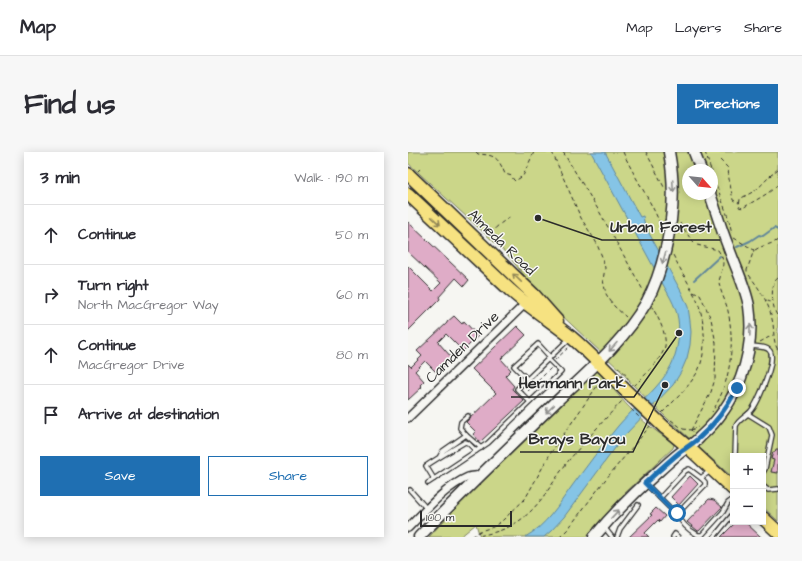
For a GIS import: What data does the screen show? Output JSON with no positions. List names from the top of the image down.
{
  "streets": {
    "main road": ["Almeda Road"],
    "street": ["Camden Drive"]
  },
  "crossings": [
    ["Almeda Road", "Camden Drive"]
  ],
  "places": ["Urban Forest", "Hermann Park", "Brays Bayou"],
  "scale_bar": "100 m",
  "north": "bottom right",
  "page": {
    "header": "Map",
    "nav": ["Map", "Layers", "Share"],
    "buttons": [
      "Directions",
      ["Save", "Share"]
    ],
    "title": "Find us",
    "heading": ["3 min", "Walk · 190 m"],
    "list": [
      ["Continue", "50 m"],
      ["Turn right", "North MacGregor Way", "60 m"],
      ["Continue", "MacGregor Drive", "80 m"],
      "Arrive at destination"
    ],
    "map_buttons": ["+", "−"],
    "scale": "100 m"
  }
}
